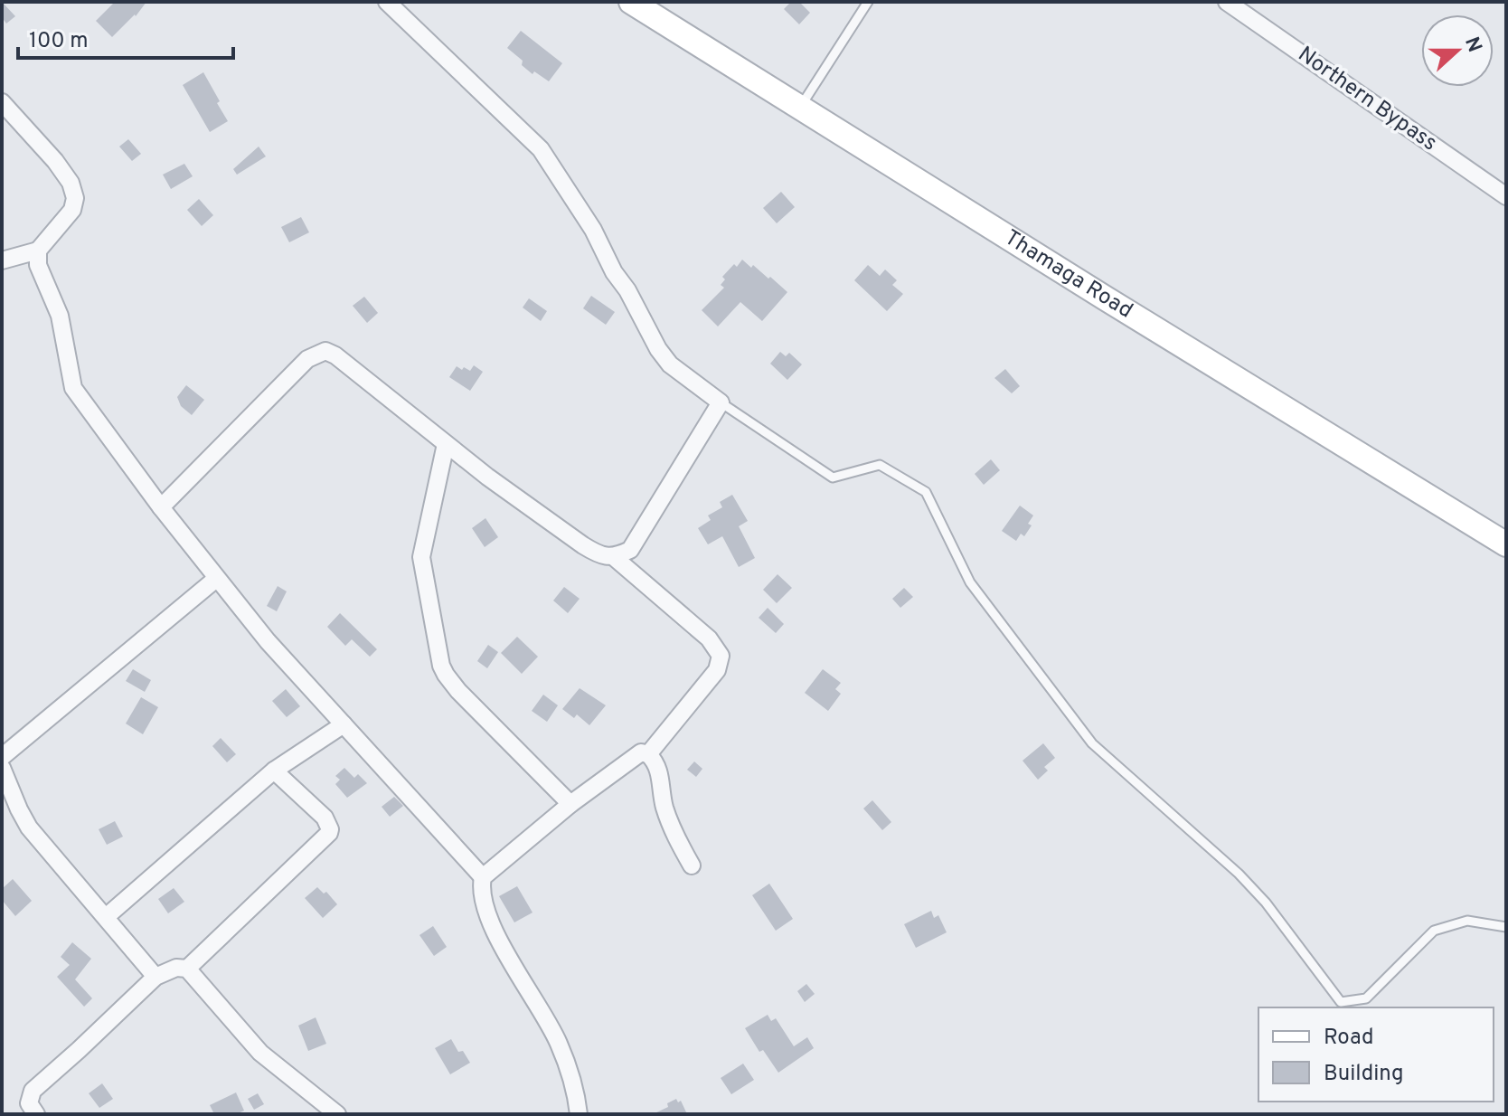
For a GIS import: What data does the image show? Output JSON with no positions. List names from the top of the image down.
{
  "streets": {
    "main road": ["Thamaga Road"],
    "street": ["Northern Bypass"]
  },
  "legend": ["Road", "Building"],
  "scale_bar": "100 m",
  "north": "right"
}
